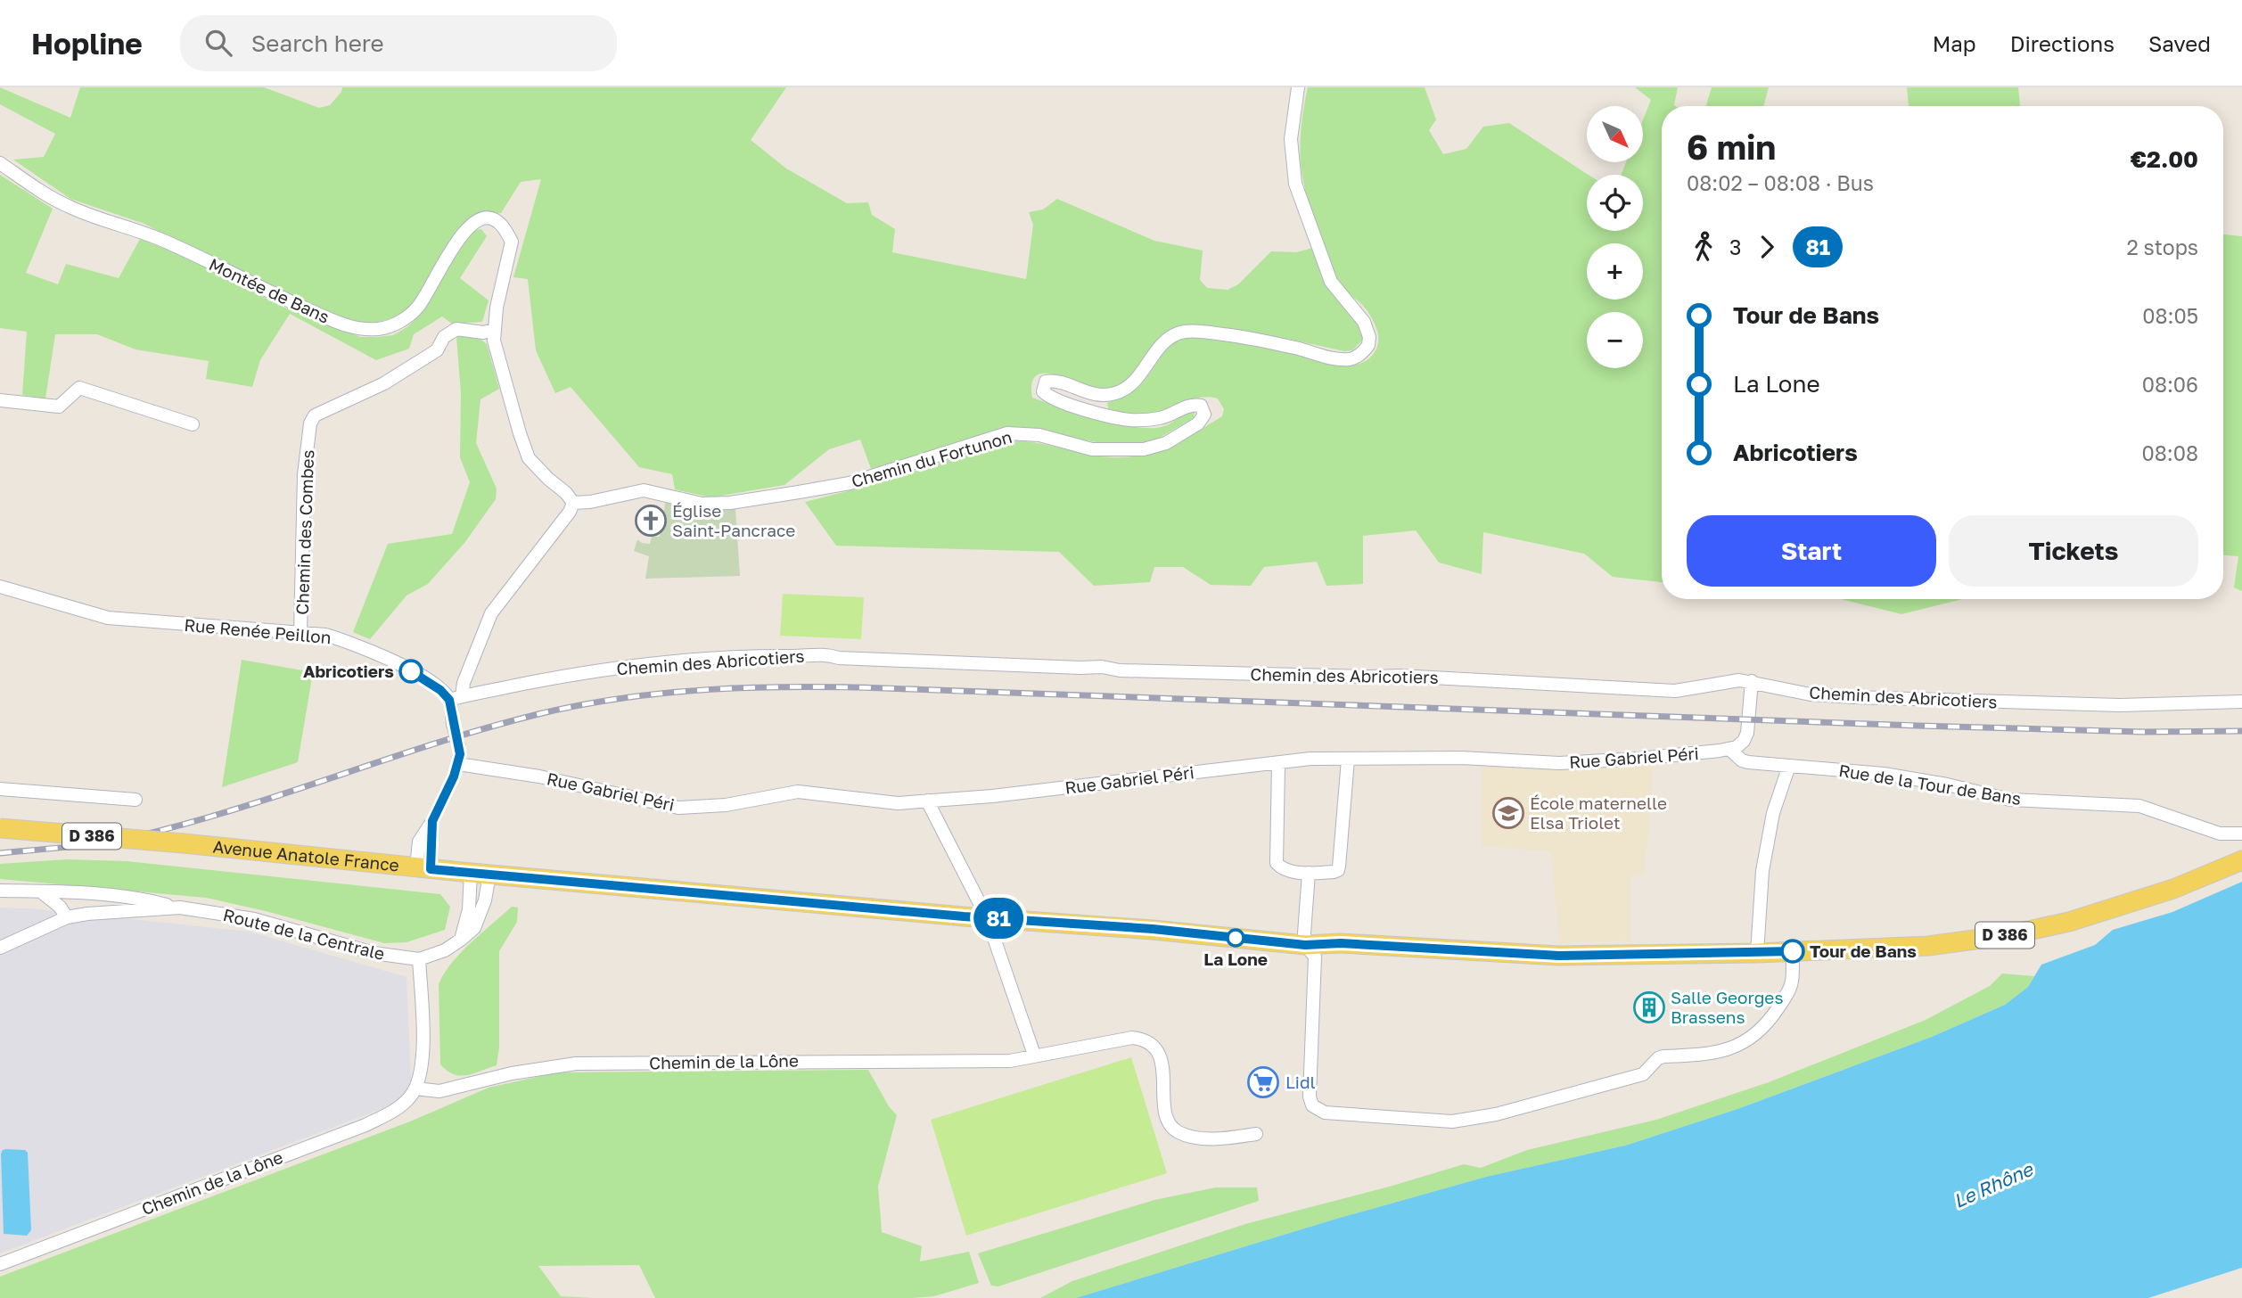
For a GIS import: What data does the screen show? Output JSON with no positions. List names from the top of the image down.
{
  "streets": {
    "main road": ["D 386", "Avenue Anatole France"],
    "street": [
      "Montée de Bans",
      "Chemin du Fortunon",
      "Chemin des Combes",
      "Rue Renée Peillon",
      "Chemin des Abricotiers",
      "Rue Gabriel Péri",
      "Rue de la Tour de Bans",
      "Route de la Centrale",
      "Chemin de la Lône"
    ]
  },
  "crossings": [
    ["Montée de Bans", "Chemin des Combes"],
    ["Chemin des Combes", "Rue Renée Peillon"],
    ["Rue Renée Peillon", "Chemin des Abricotiers"],
    ["Rue Gabriel Péri", "Rue de la Tour de Bans"],
    ["Avenue Anatole France", "Route de la Centrale"]
  ],
  "water": ["Le Rhône"],
  "places": {
    "church": ["Église Saint-Pancrace"],
    "other": ["Abricotiers", "La Lone", "Tour de Bans"],
    "school or university": ["École maternelle Elsa Triolet"],
    "building": ["Salle Georges Brassens"],
    "supermarket": ["Lidl"]
  },
  "lines": ["bus line 81"],
  "north": "bottom right",
  "page": {
    "header": "Hopline",
    "search": "Search here",
    "nav": ["Map", "Directions", "Saved"],
    "on_map": "81",
    "map_buttons": ["+", "−"],
    "heading": ["6 min", "08:02 – 08:08 · Bus", "€2.00"],
    "legs": ["3", "81", "2 stops"],
    "list": [
      {
        "name": "Tour de Bans",
        "value": "08:05"
      },
      {
        "name": "La Lone",
        "value": "08:06"
      },
      {
        "name": "Abricotiers",
        "value": "08:08"
      }
    ],
    "buttons": ["Start", "Tickets"]
  }
}
